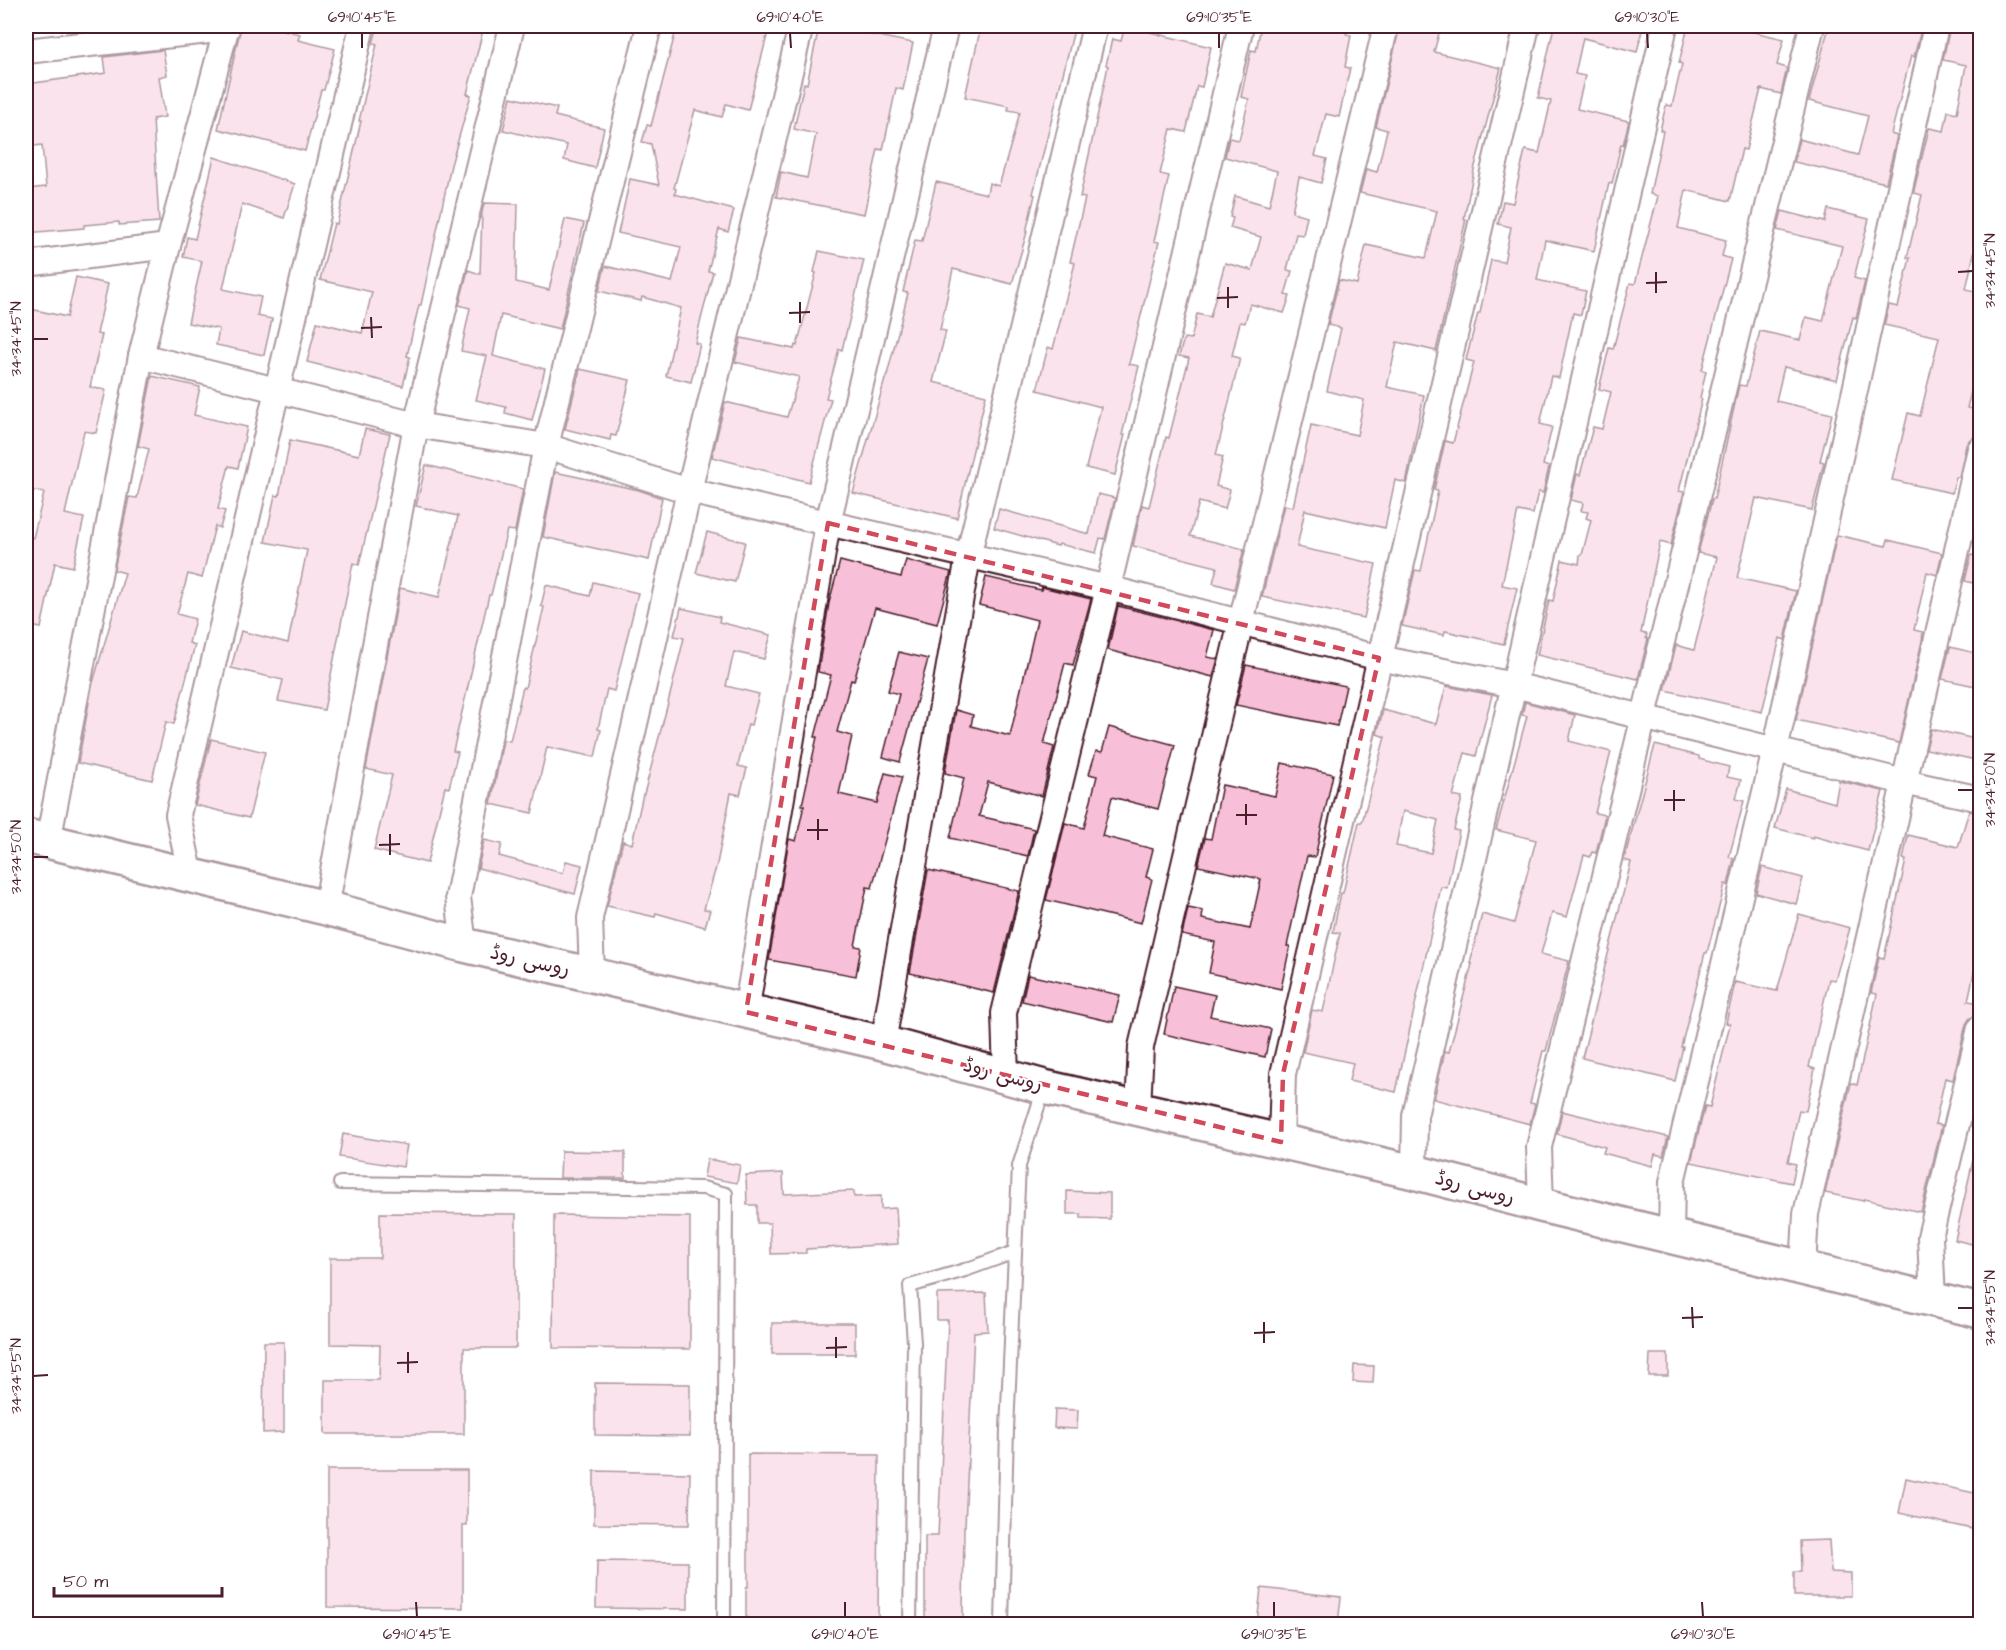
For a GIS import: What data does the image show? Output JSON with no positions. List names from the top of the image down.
{
  "streets": {
    "main road": ["روسی روڈ"]
  },
  "scale_bar": "50 m",
  "coordinates": [
    "69°10'45\"E",
    "69°10'40\"E",
    "69°10'35\"E",
    "69°10'30\"E",
    "34°34'45\"N",
    "34°34'50\"N",
    "34°34'55\"N"
  ]
}
